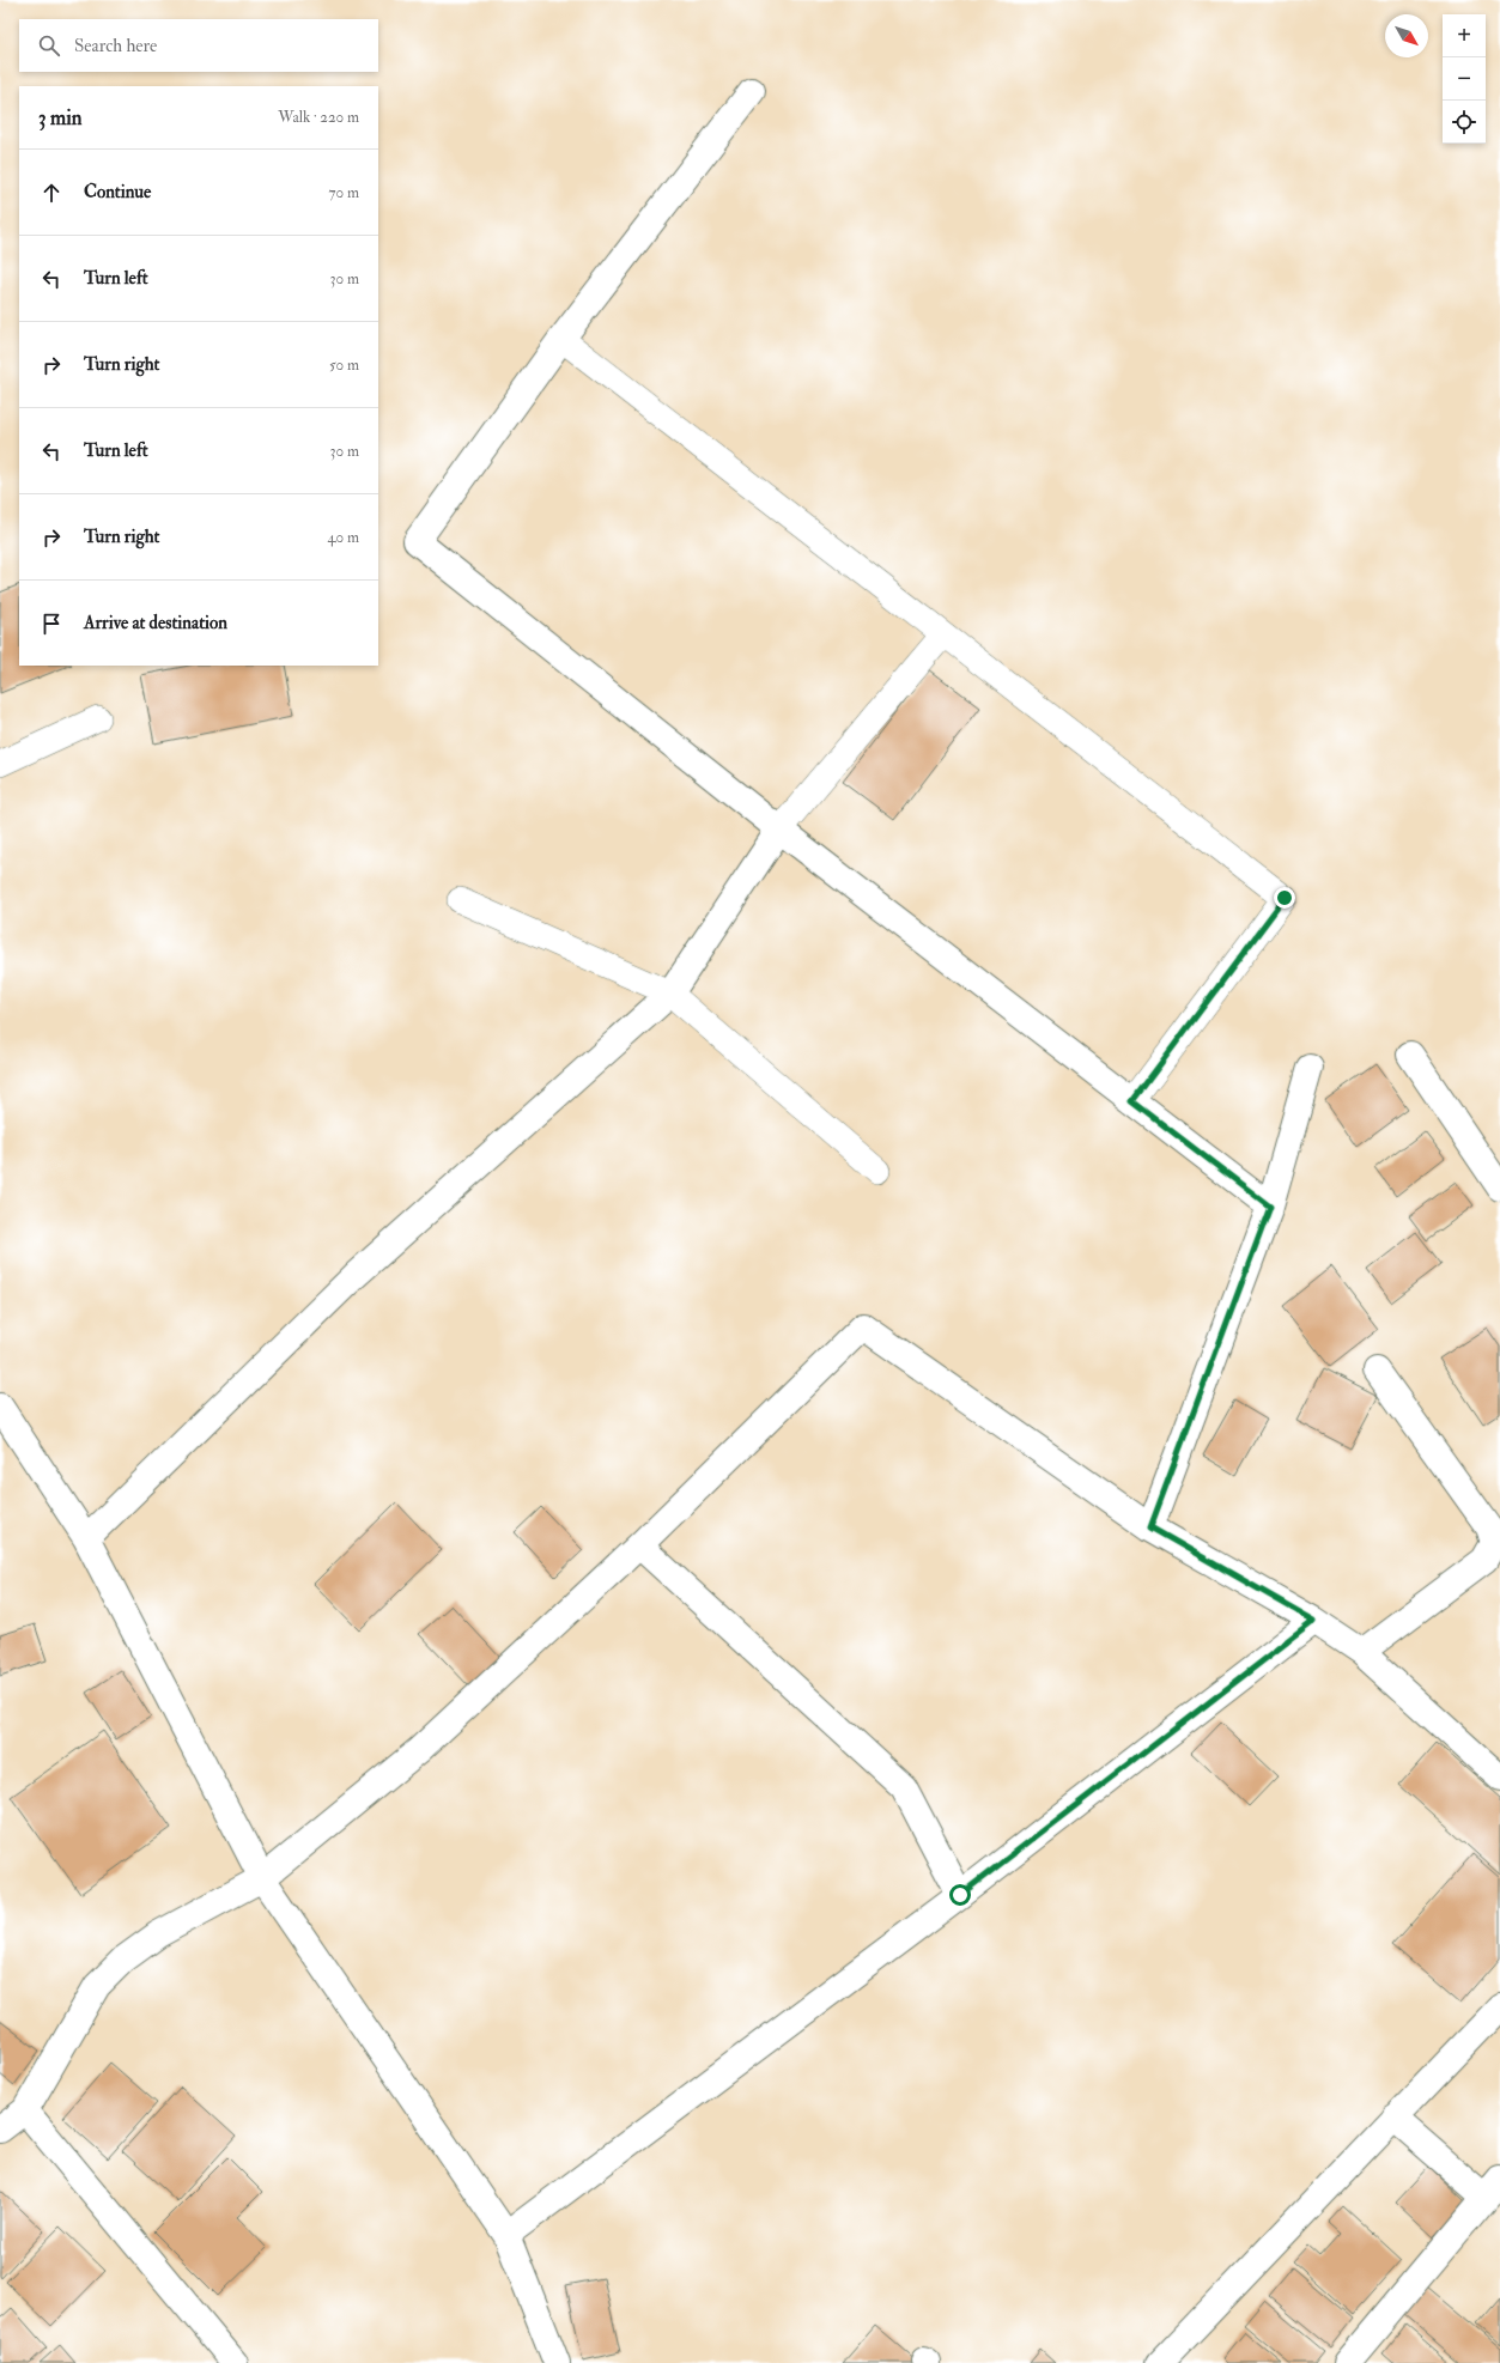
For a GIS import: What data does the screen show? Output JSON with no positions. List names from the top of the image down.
{
  "north": "bottom right",
  "page": {
    "map_buttons": ["+", "−"],
    "search": "Search here",
    "heading": ["3 min", "Walk · 220 m"],
    "list": [
      ["Continue", "70 m"],
      ["Turn left", "30 m"],
      ["Turn right", "50 m"],
      ["Turn left", "30 m"],
      ["Turn right", "40 m"],
      "Arrive at destination"
    ]
  }
}
